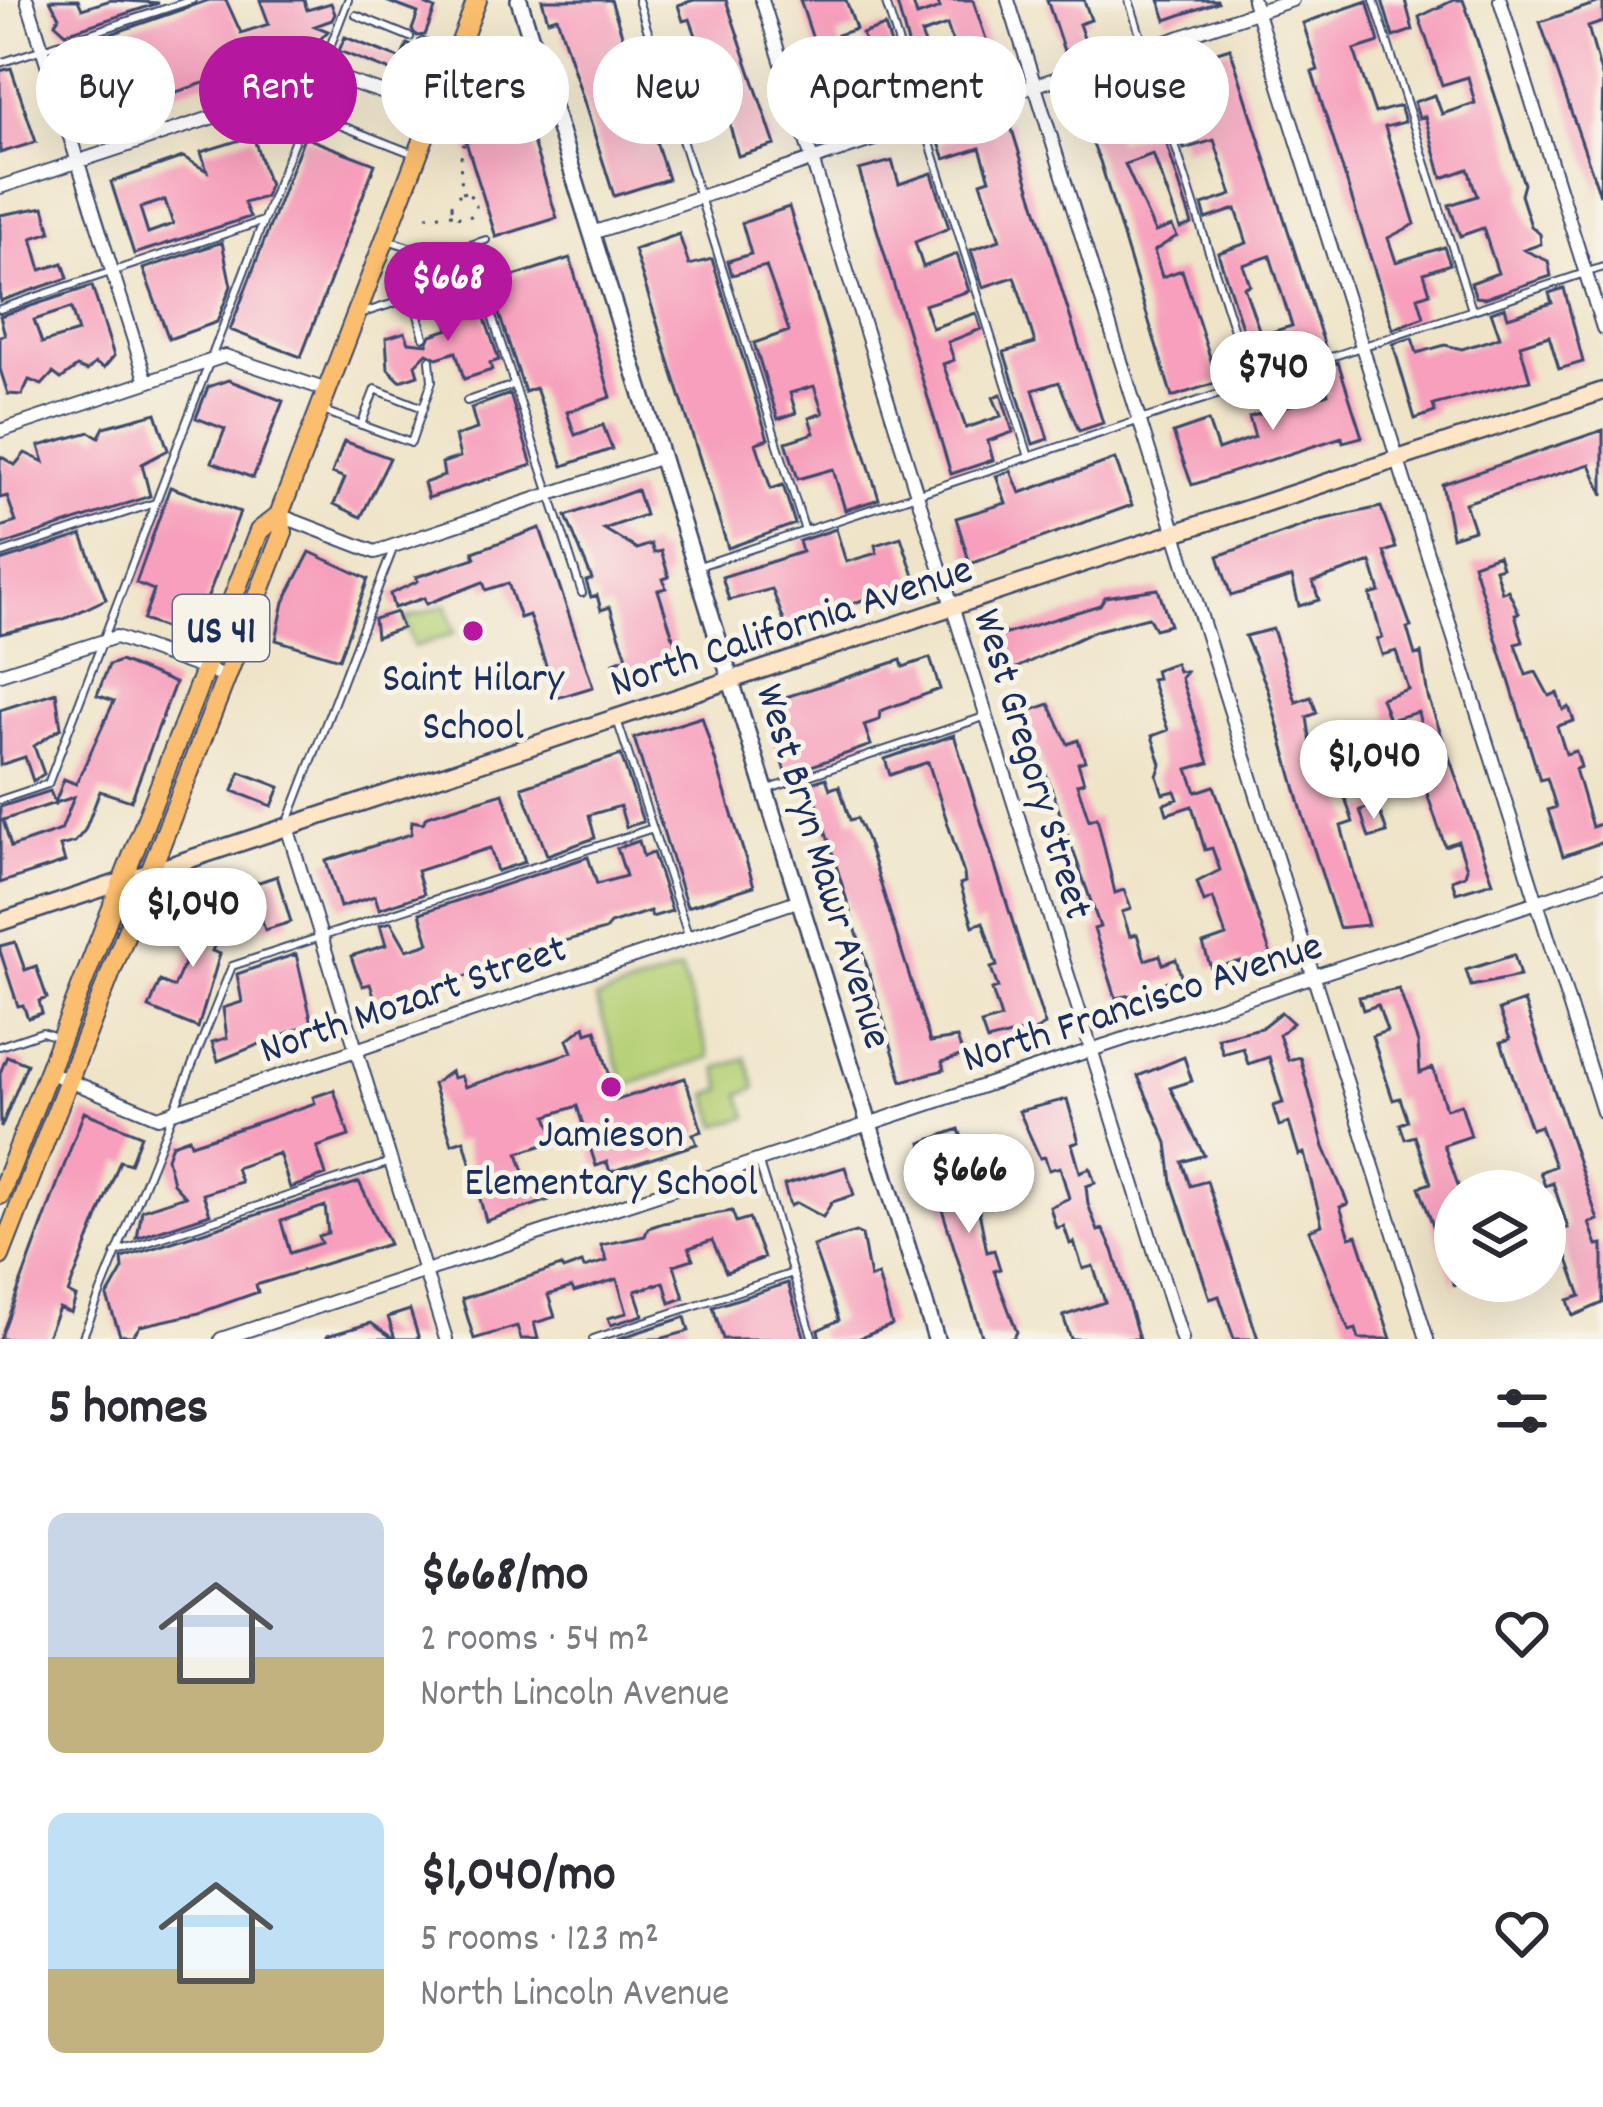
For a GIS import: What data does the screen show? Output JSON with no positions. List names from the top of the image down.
{
  "streets": {
    "main road": ["North California Avenue", "US 41"],
    "street": [
      "West Gregory Street",
      "West Bryn Mawr Avenue",
      "North Mozart Street",
      "North Francisco Avenue"
    ]
  },
  "crossings": [
    ["North California Avenue", "US 41"],
    ["North California Avenue", "West Gregory Street"],
    ["North California Avenue", "West Bryn Mawr Avenue"],
    ["West Gregory Street", "North Francisco Avenue"],
    ["West Bryn Mawr Avenue", "North Mozart Street"],
    ["West Bryn Mawr Avenue", "North Francisco Avenue"]
  ],
  "places": ["Saint Hilary School", "Jamieson Elementary School"],
  "page": {
    "chip": [
      "Buy",
      "Rent",
      "Filters",
      "New",
      "Apartment",
      "House"
    ],
    "price": [
      "$668",
      "$740",
      "$1,040",
      "$1,040",
      "$666"
    ],
    "heading": "5 homes",
    "list": [
      {
        "name": "$668/mo",
        "note": "2 rooms · 54 m² · North Lincoln Avenue"
      },
      {
        "name": "$1,040/mo",
        "note": "5 rooms · 123 m² · North Lincoln Avenue"
      }
    ]
  }
}
